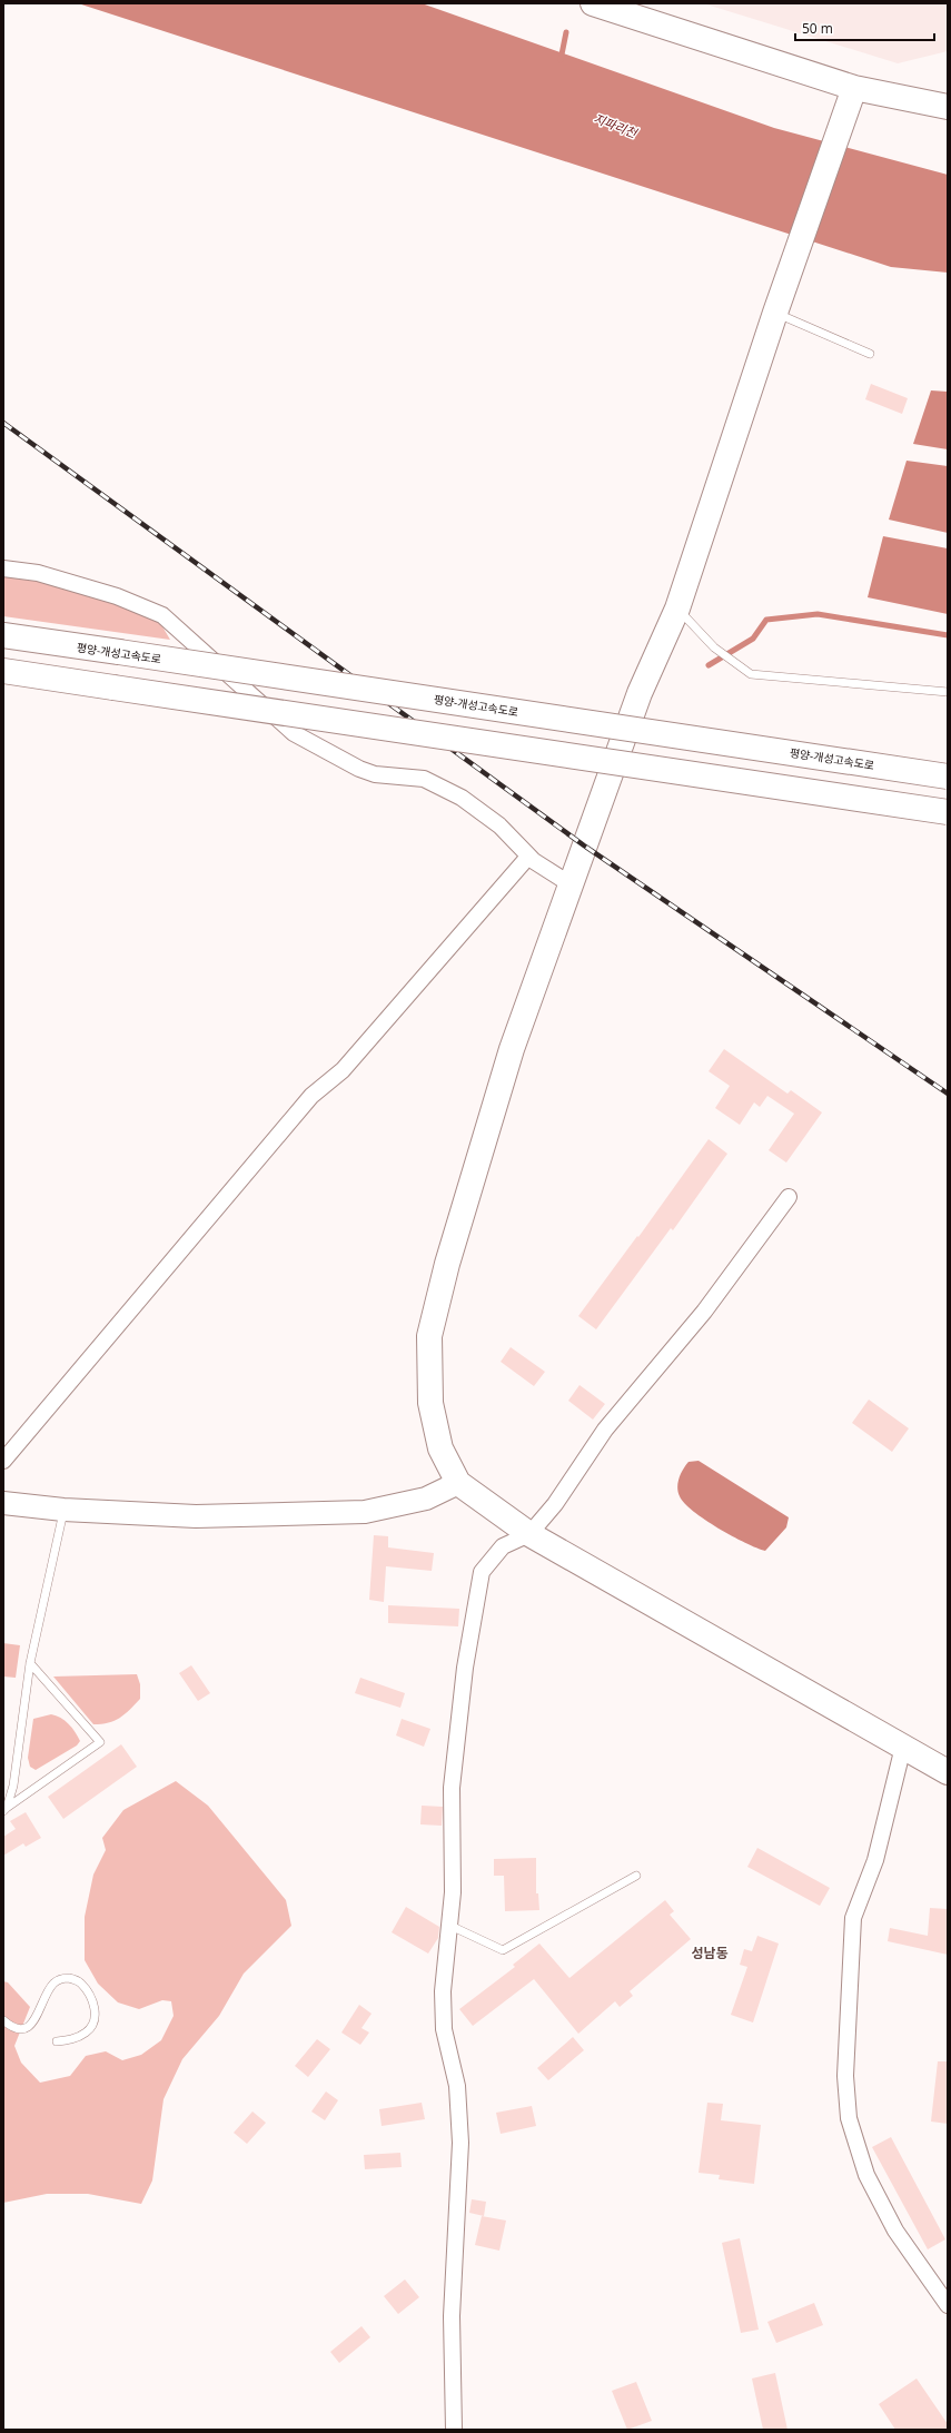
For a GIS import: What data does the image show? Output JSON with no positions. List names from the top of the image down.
{
  "streets": {
    "main road": ["평양-개성고속도로"]
  },
  "districts": ["성남동"],
  "water": ["지파리천"],
  "scale_bar": "50 m"
}
